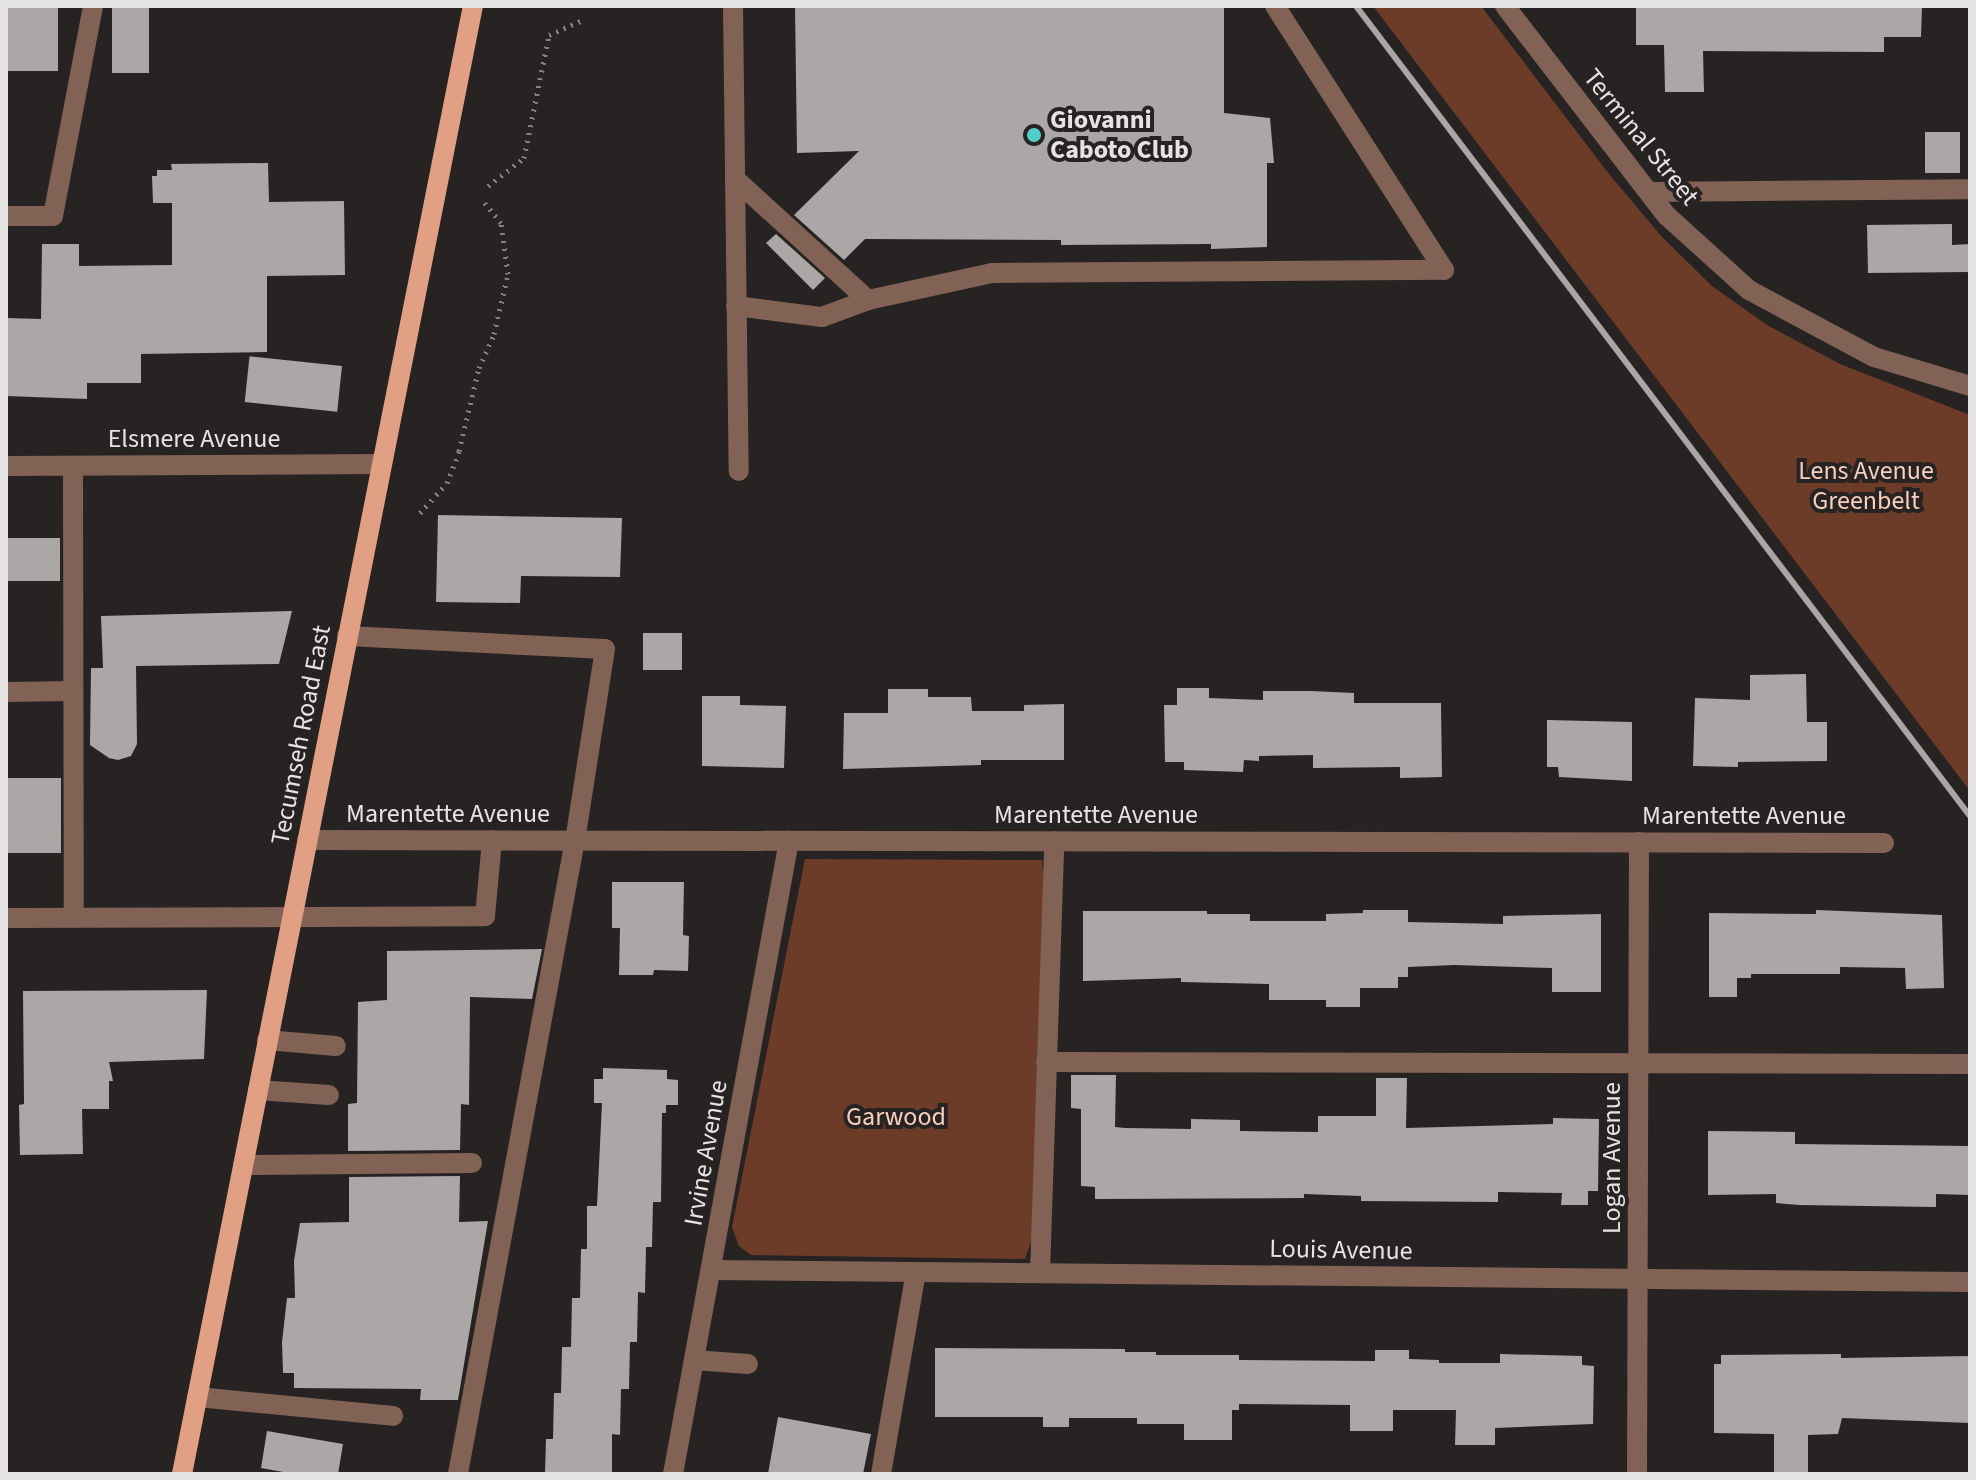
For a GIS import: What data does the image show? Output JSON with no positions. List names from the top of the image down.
{
  "streets": {
    "main road": ["Tecumseh Road East"],
    "street": [
      "Terminal Street",
      "Elsmere Avenue",
      "Marentette Avenue",
      "Irvine Avenue",
      "Logan Avenue",
      "Louis Avenue"
    ]
  },
  "crossings": [
    ["Elsmere Avenue", "Tecumseh Road East"],
    ["Tecumseh Road East", "Marentette Avenue"],
    ["Marentette Avenue", "Irvine Avenue"],
    ["Marentette Avenue", "Logan Avenue"],
    ["Irvine Avenue", "Louis Avenue"],
    ["Logan Avenue", "Louis Avenue"]
  ],
  "parks": ["Lens Avenue Greenbelt", "Garwood"],
  "places": ["Giovanni Caboto Club"]
}
